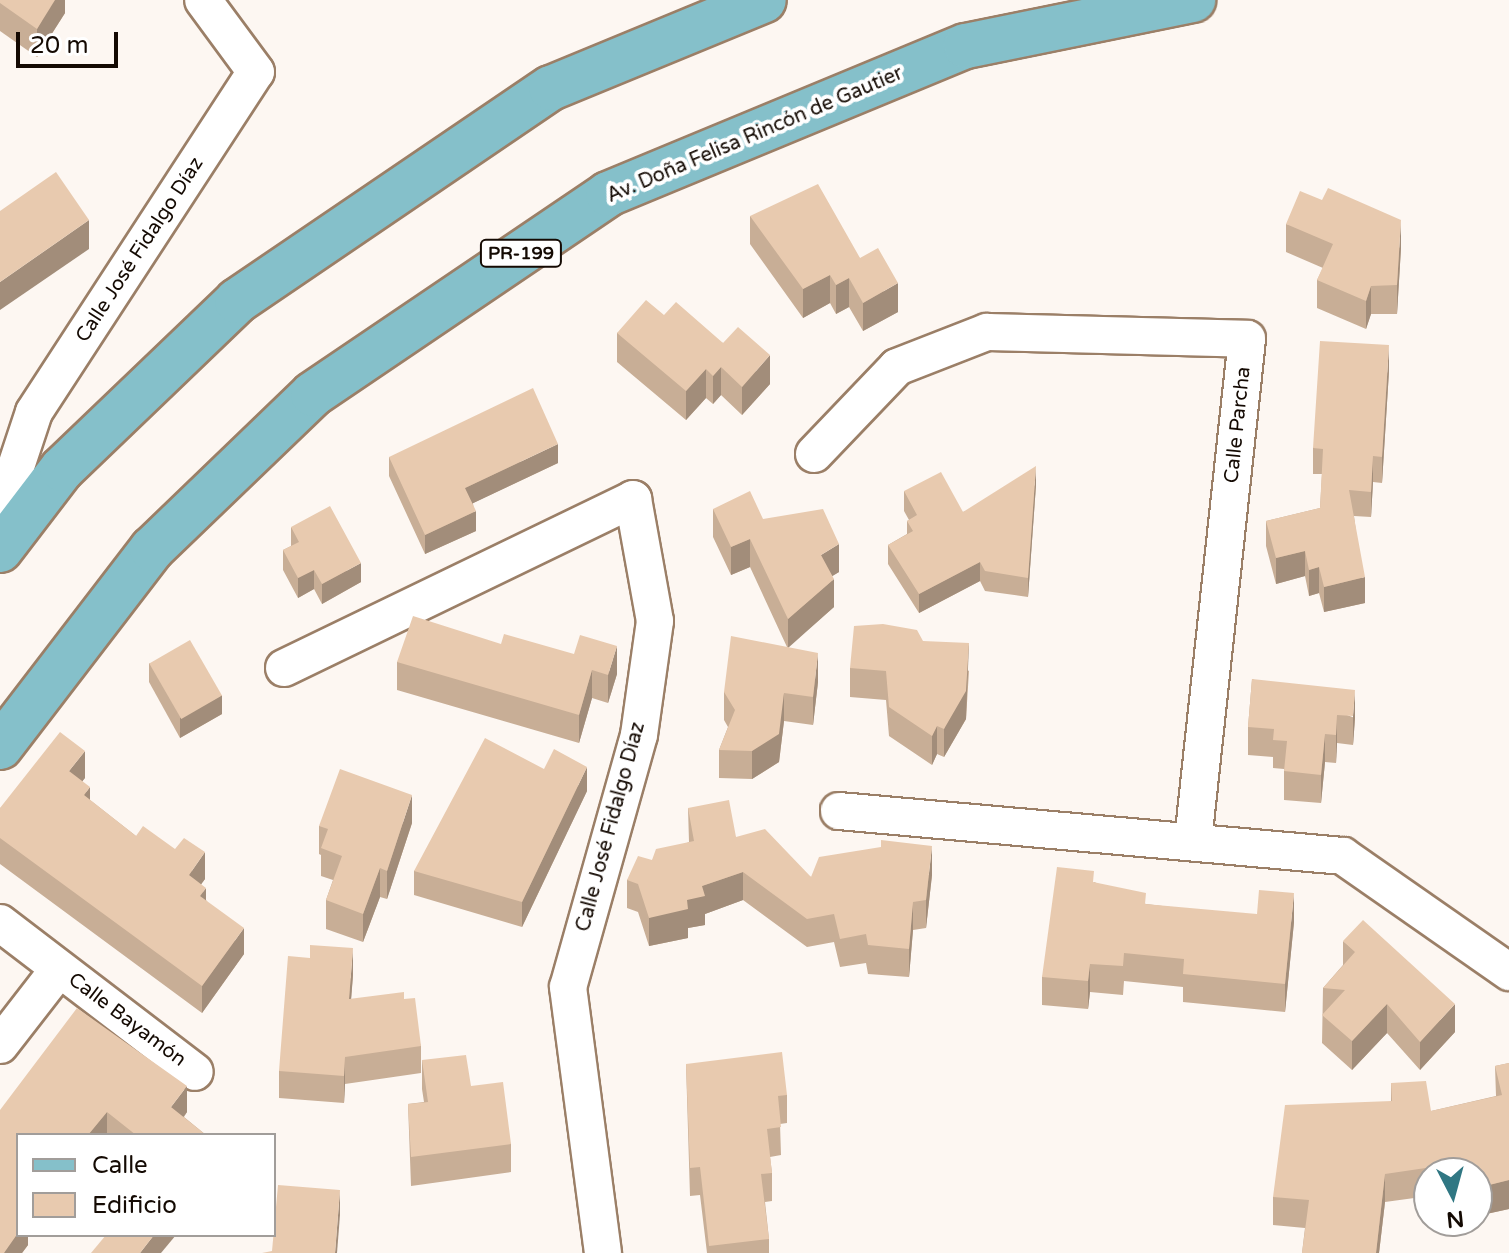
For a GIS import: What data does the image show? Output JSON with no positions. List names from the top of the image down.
{
  "streets": {
    "main road": ["Av. Doña Felisa Rincón de Gautier", "PR-199"],
    "street": ["Calle José Fidalgo Díaz", "Calle Parcha", "Calle Bayamón"]
  },
  "legend": ["Calle", "Edificio"],
  "scale_bar": "20 m",
  "north": "bottom"
}
